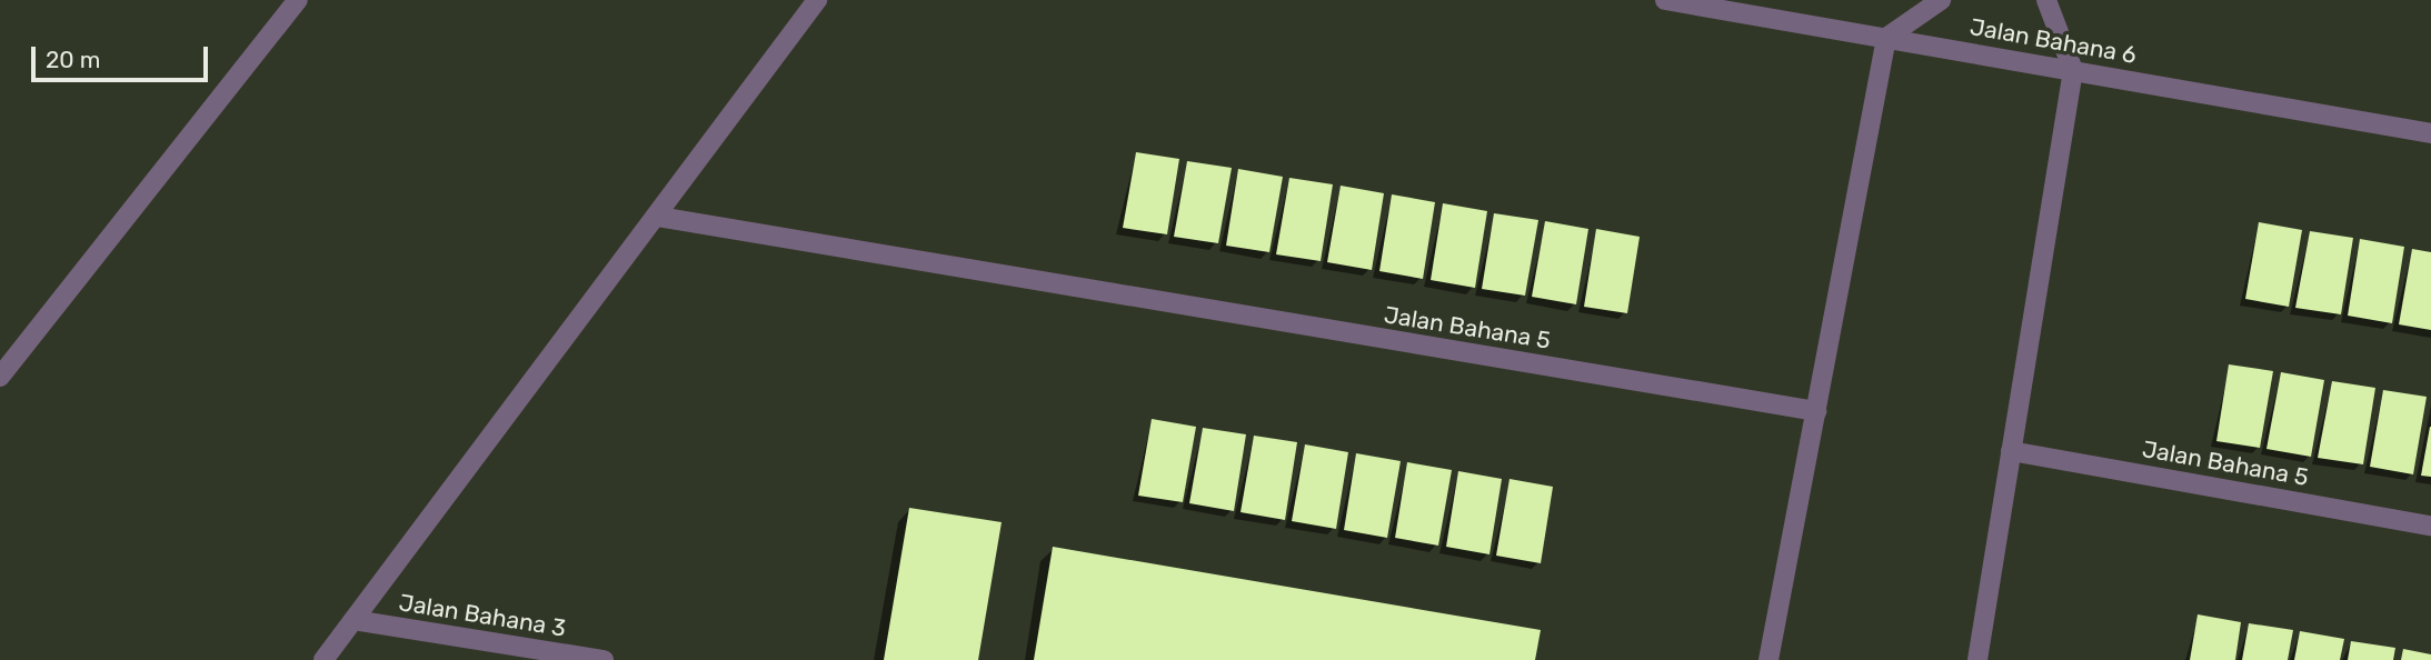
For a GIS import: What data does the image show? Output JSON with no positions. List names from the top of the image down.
{
  "streets": {
    "street": ["Jalan Bahana 6", "Jalan Bahana 5", "Jalan Bahana 3"]
  },
  "scale_bar": "20 m"
}
